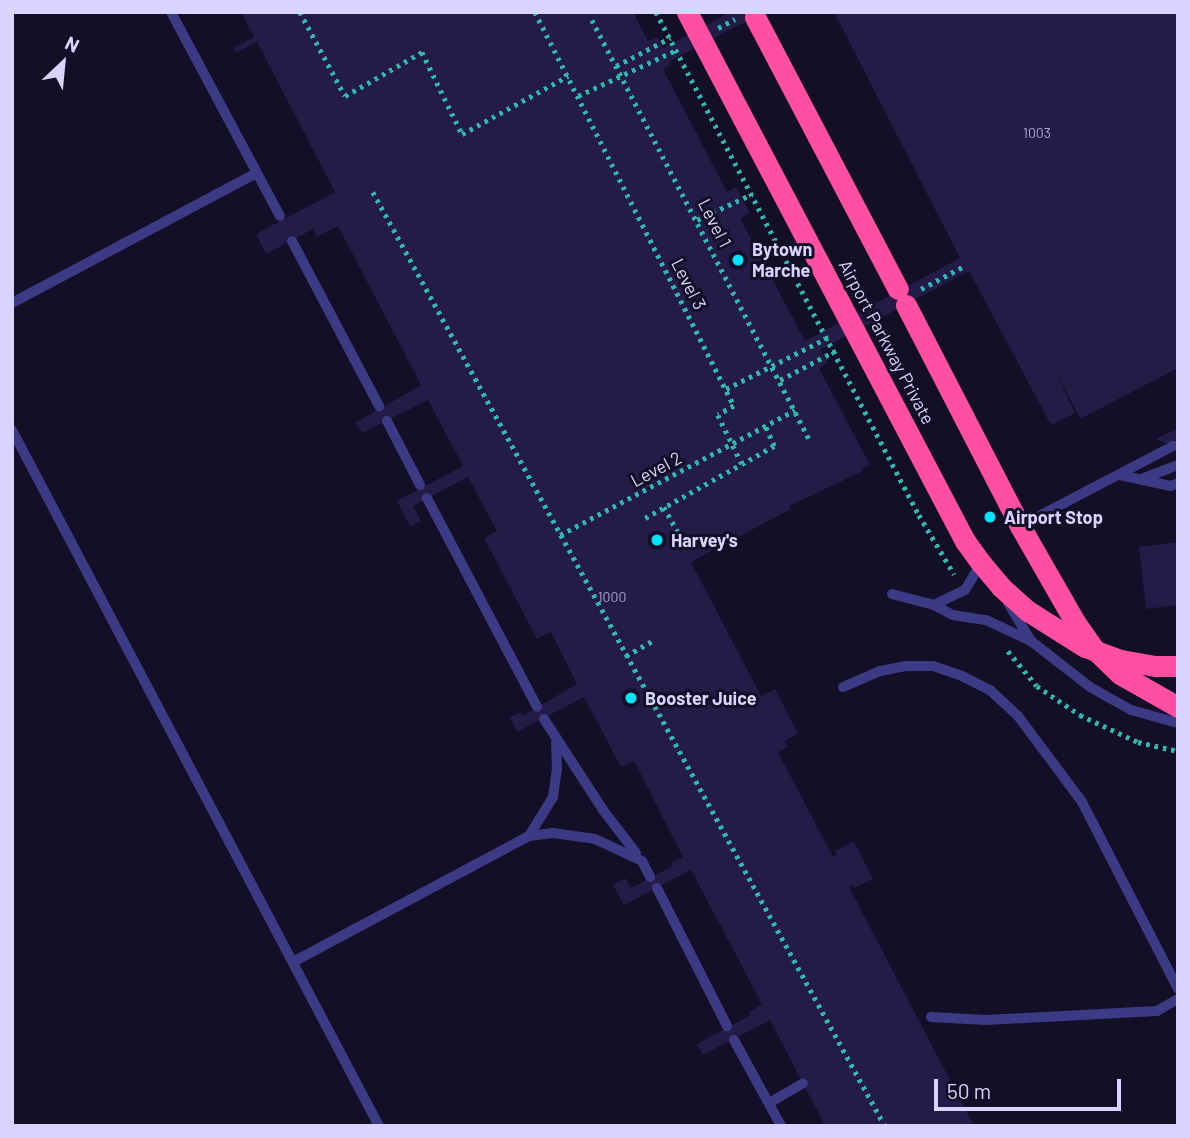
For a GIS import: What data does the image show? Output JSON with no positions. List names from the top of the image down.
{
  "streets": {
    "highway": ["Airport Parkway Private"],
    "path": ["Level 1", "Level 3", "Level 2"]
  },
  "crossings": [
    ["Level 1", "Level 2"]
  ],
  "places": [
    "Bytown Marche",
    "Airport Stop",
    "Harvey's",
    "Booster Juice"
  ],
  "house_numbers": ["1003", "1000"],
  "scale_bar": "50 m",
  "north": "top right"
}
